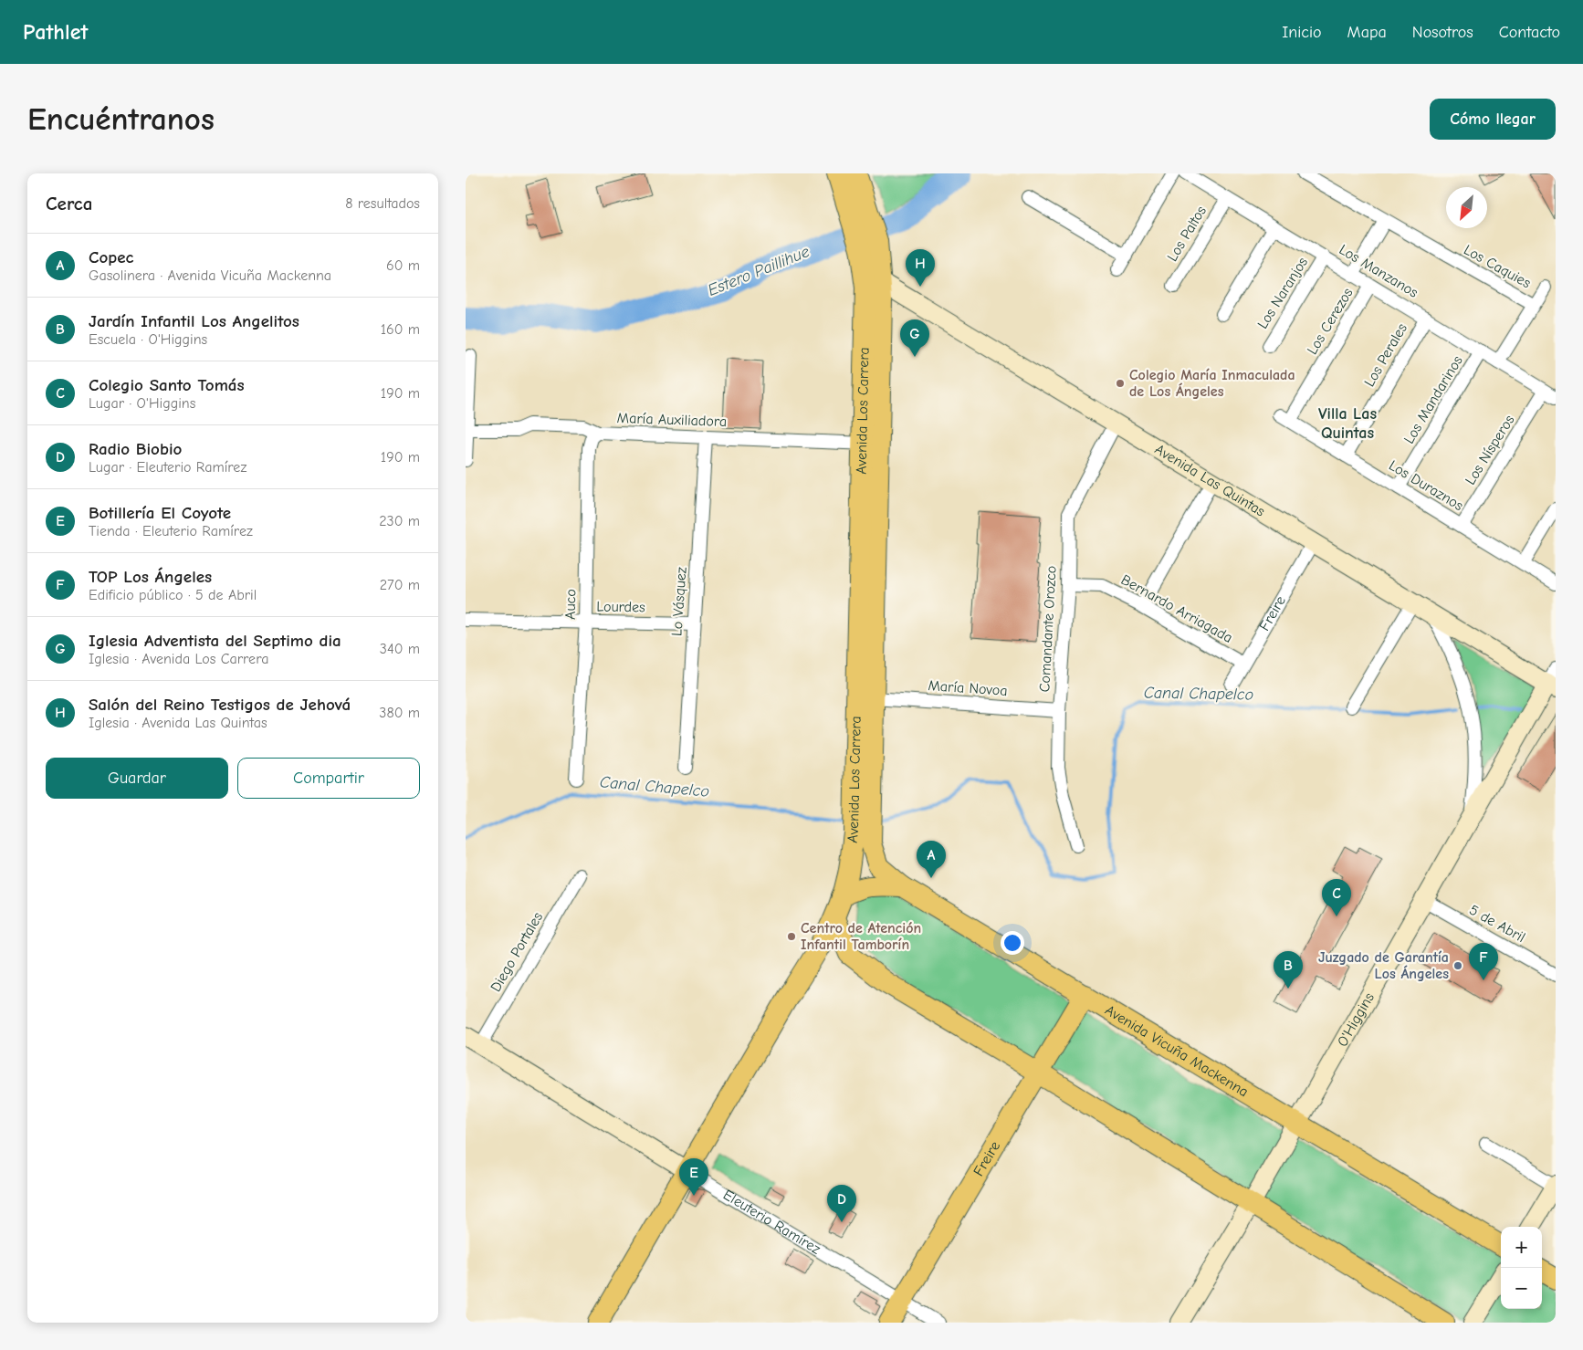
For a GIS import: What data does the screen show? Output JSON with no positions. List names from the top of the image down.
{
  "streets": {
    "main road": ["Avenida Los Carrera", "Freire", "Avenida Vicuña Mackenna"],
    "street": [
      "Los Paltos",
      "Los Caquies",
      "Los Manzanos",
      "Los Naranjos",
      "Los Cerezos",
      "Los Perales",
      "Los Mandarinos",
      "María Auxiliadora",
      "Los Nísperos",
      "Avenida Las Quintas",
      "Los Duraznos",
      "Lo Vásquez",
      "Auco",
      "Lourdes",
      "Bernardo Arriagada",
      "Comandante Orozco",
      "María Novoa",
      "5 de Abril",
      "Diego Portales",
      "O'Higgins",
      "Eleuterio Ramírez"
    ]
  },
  "crossings": [
    ["Los Paltos", "Los Manzanos"],
    ["Los Manzanos", "Los Naranjos"],
    ["Los Manzanos", "Los Cerezos"],
    ["Los Manzanos", "Los Perales"],
    ["Los Manzanos", "Los Mandarinos"],
    ["Los Manzanos", "Los Nísperos"],
    ["Los Cerezos", "Los Duraznos"],
    ["Los Perales", "Los Duraznos"],
    ["Los Mandarinos", "Los Duraznos"],
    ["Avenida Los Carrera", "María Auxiliadora"],
    ["Avenida Los Carrera", "Avenida Las Quintas"],
    ["Avenida Los Carrera", "María Novoa"],
    ["Avenida Los Carrera", "Avenida Vicuña Mackenna"],
    ["Avenida Los Carrera", "Eleuterio Ramírez"],
    ["María Auxiliadora", "Lo Vásquez"],
    ["María Auxiliadora", "Auco"],
    ["Los Nísperos", "Los Duraznos"],
    ["Avenida Las Quintas", "Freire"],
    ["Avenida Las Quintas", "Comandante Orozco"],
    ["Avenida Las Quintas", "O'Higgins"],
    ["Lo Vásquez", "Lourdes"],
    ["Auco", "Lourdes"],
    ["Bernardo Arriagada", "Freire"],
    ["Bernardo Arriagada", "Comandante Orozco"],
    ["Freire", "Avenida Vicuña Mackenna"],
    ["Freire", "Eleuterio Ramírez"],
    ["Comandante Orozco", "María Novoa"],
    ["5 de Abril", "O'Higgins"],
    ["Diego Portales", "Eleuterio Ramírez"],
    ["O'Higgins", "Avenida Vicuña Mackenna"]
  ],
  "districts": ["Villa Las Quintas"],
  "water": ["Estero Paillihue", "Canal Chapelco"],
  "places": ["Colegio María Inmaculada de Los Ángeles", "Centro de Atención Infantil Tamborín", "Juzgado de Garantía Los Ángeles"],
  "north": "bottom left",
  "page": {
    "header": "Pathlet",
    "nav": [
      "Inicio",
      "Mapa",
      "Nosotros",
      "Contacto"
    ],
    "buttons": [
      "Cómo llegar",
      ["Guardar", "Compartir"]
    ],
    "title": "Encuéntranos",
    "heading": ["Cerca", "8 resultados"],
    "list": [
      {
        "mark": "A",
        "name": "Copec",
        "note": "Gasolinera · Avenida Vicuña Mackenna",
        "value": "60 m"
      },
      {
        "mark": "B",
        "name": "Jardín Infantil Los Angelitos",
        "note": "Escuela · O'Higgins",
        "value": "160 m"
      },
      {
        "mark": "C",
        "name": "Colegio Santo Tomás",
        "note": "Lugar · O'Higgins",
        "value": "190 m"
      },
      {
        "mark": "D",
        "name": "Radio Biobio",
        "note": "Lugar · Eleuterio Ramírez",
        "value": "190 m"
      },
      {
        "mark": "E",
        "name": "Botillería El Coyote",
        "note": "Tienda · Eleuterio Ramírez",
        "value": "230 m"
      },
      {
        "mark": "F",
        "name": "TOP Los Ángeles",
        "note": "Edificio público · 5 de Abril",
        "value": "270 m"
      },
      {
        "mark": "G",
        "name": "Iglesia Adventista del Septimo dia",
        "note": "Iglesia · Avenida Los Carrera",
        "value": "340 m"
      },
      {
        "mark": "H",
        "name": "Salón del Reino Testigos de Jehová",
        "note": "Iglesia · Avenida Las Quintas",
        "value": "380 m"
      }
    ],
    "pins": [
      "H",
      "G",
      "A",
      "C",
      "F",
      "B",
      "E",
      "D"
    ],
    "map_buttons": ["+", "−"]
  }
}
